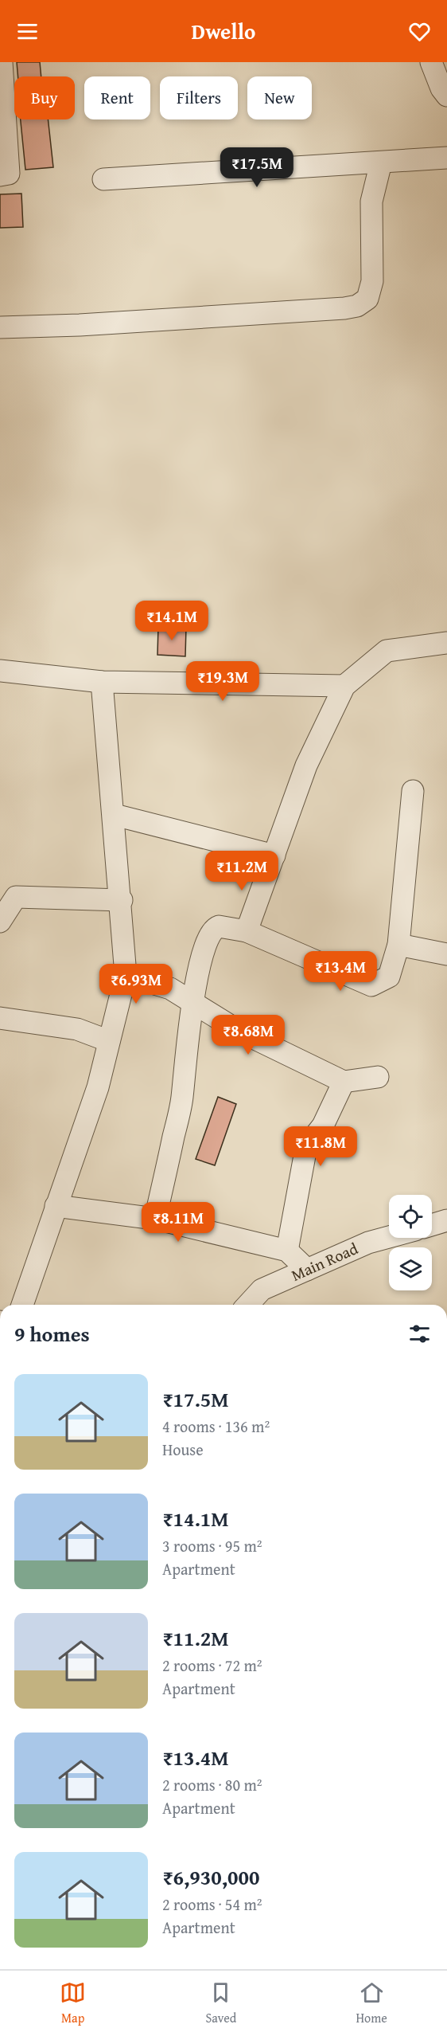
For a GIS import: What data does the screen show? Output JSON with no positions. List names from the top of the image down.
{
  "streets": {
    "street": ["Main Road"]
  },
  "page": {
    "header": "Dwello",
    "chip": [
      "Buy",
      "Rent",
      "Filters",
      "New"
    ],
    "price": [
      "₹17.5M",
      "₹14.1M",
      "₹19.3M",
      "₹11.2M",
      "₹13.4M",
      "₹6.93M",
      "₹8.68M",
      "₹11.8M",
      "₹8.11M"
    ],
    "heading": "9 homes",
    "list": [
      {
        "name": "₹17.5M",
        "note": "4 rooms · 136 m² · House"
      },
      {
        "name": "₹14.1M",
        "note": "3 rooms · 95 m² · Apartment"
      },
      {
        "name": "₹11.2M",
        "note": "2 rooms · 72 m² · Apartment"
      },
      {
        "name": "₹13.4M",
        "note": "2 rooms · 80 m² · Apartment"
      },
      {
        "name": "₹6,930,000",
        "note": "2 rooms · 54 m² · Apartment"
      }
    ],
    "tabs": ["Map", "Saved", "Home"]
  }
}
